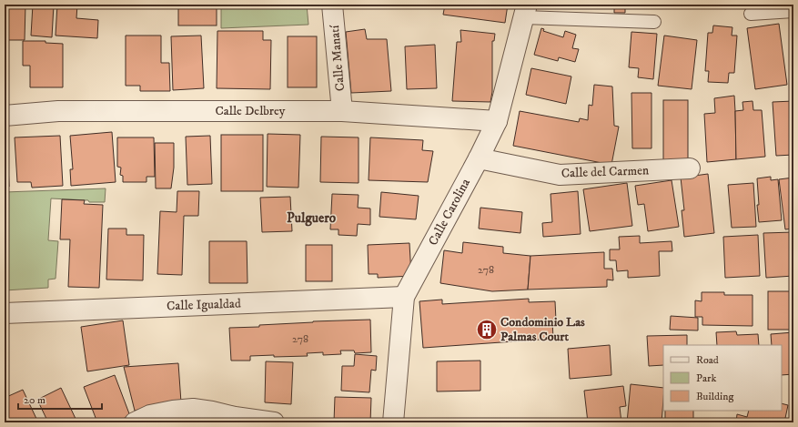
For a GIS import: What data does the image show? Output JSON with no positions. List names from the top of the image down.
{
  "streets": {
    "street": [
      "Calle Manatí",
      "Calle Delbrey",
      "Calle del Carmen",
      "Calle Carolina",
      "Calle Igualdad"
    ]
  },
  "crossings": [
    ["Calle Manatí", "Calle Delbrey"],
    ["Calle Delbrey", "Calle Carolina"],
    ["Calle del Carmen", "Calle Carolina"],
    ["Calle Carolina", "Calle Igualdad"]
  ],
  "districts": ["Pulguero"],
  "places": {
    "building": ["Condominio Las Palmas Court"]
  },
  "house_numbers": ["278", "278"],
  "legend": ["Road", "Park", "Building"],
  "scale_bar": "20 m"
}
